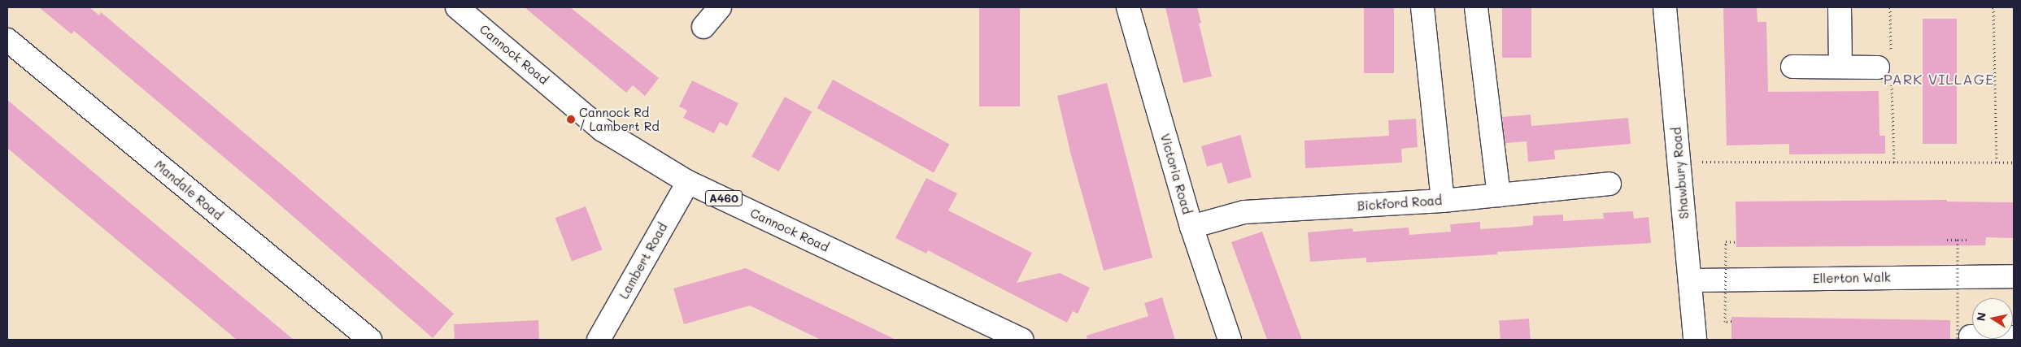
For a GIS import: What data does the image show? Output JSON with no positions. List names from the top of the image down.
{
  "streets": {
    "main road": [
      "Cannock Road",
      "Shawbury Road",
      "Victoria Road",
      "Mandale Road",
      "A460",
      "Bickford Road",
      "Lambert Road",
      "Ellerton Walk"
    ]
  },
  "crossings": [
    ["Cannock Road", "Lambert Road"],
    ["Shawbury Road", "Ellerton Walk"],
    ["Victoria Road", "Bickford Road"]
  ],
  "districts": ["PARK VILLAGE"],
  "places": ["Cannock Rd / Lambert Rd"],
  "north": "left"
}
